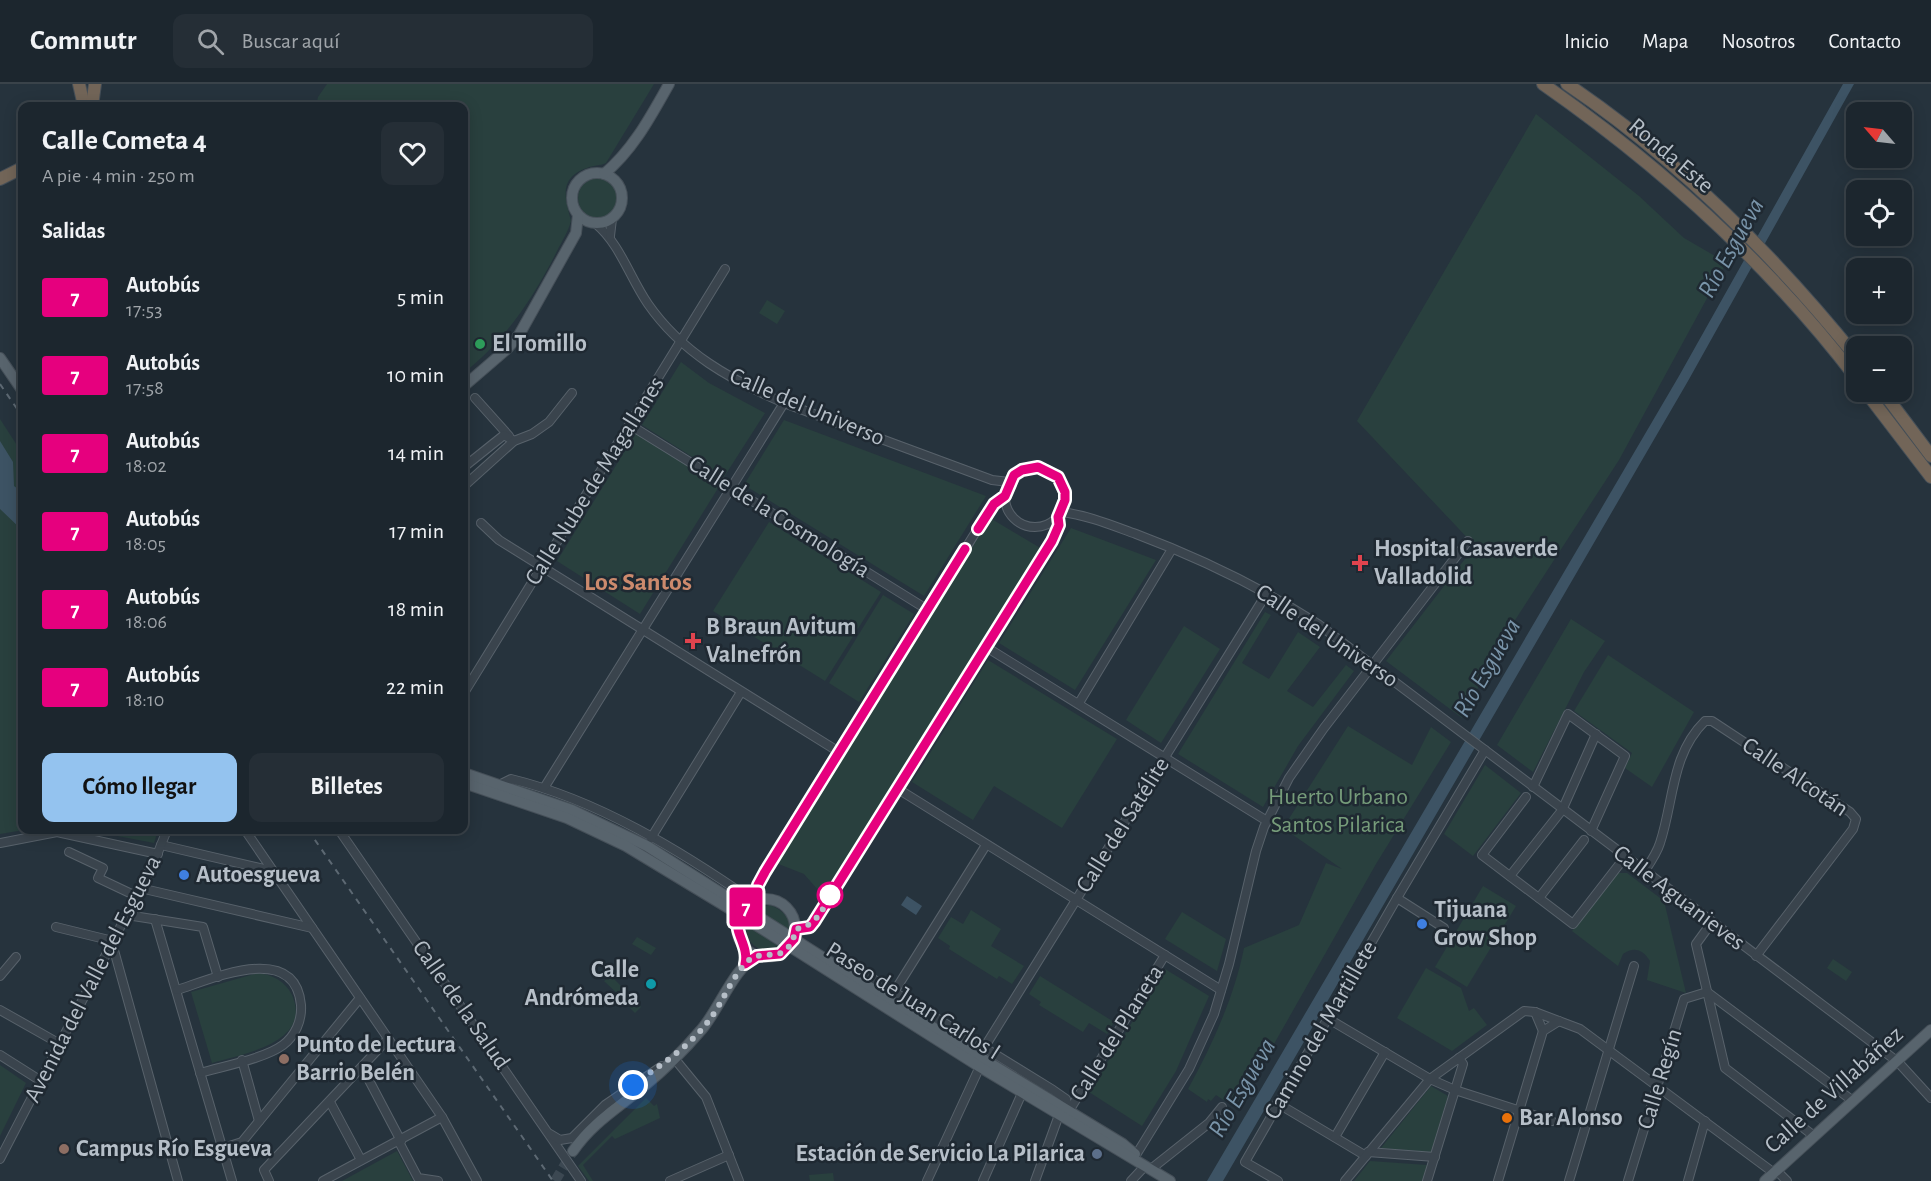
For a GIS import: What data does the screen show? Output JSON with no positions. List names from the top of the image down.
{
  "streets": {
    "highway": ["Ronda Este"],
    "main road": ["Paseo de Juan Carlos I", "Calle de Villabáñez"],
    "street": [
      "Calle del Universo",
      "Calle Nube de Magallanes",
      "Calle de la Cosmología",
      "Calle Alcotán",
      "Calle del Satélite",
      "Calle Aguanieves",
      "Avenida del Valle del Esgueva",
      "Calle de la Salud",
      "Camino del Martillete",
      "Calle del Planeta",
      "Calle Regín"
    ]
  },
  "crossings": [
    ["Calle del Universo", "Calle Nube de Magallanes"],
    ["Calle del Universo", "Calle del Satélite"],
    ["Calle del Universo", "Calle Aguanieves"],
    ["Calle Nube de Magallanes", "Calle de la Cosmología"],
    ["Calle Alcotán", "Calle Aguanieves"],
    ["Calle del Satélite", "Paseo de Juan Carlos I"],
    ["Calle Aguanieves", "Camino del Martillete"],
    ["Calle Aguanieves", "Calle de Villabáñez"],
    ["Paseo de Juan Carlos I", "Calle del Planeta"]
  ],
  "districts": ["Los Santos"],
  "water": ["Río Esgueva"],
  "parks": ["Huerto Urbano Santos Pilarica"],
  "places": {
    "other": [
      "El Tomillo",
      "Autoesgueva",
      "Tijuana Grow Shop",
      "Calle Andrómeda",
      "Punto de Lectura Barrio Belén",
      "Bar Alonso",
      "Campus Río Esgueva",
      "Estación de Servicio La Pilarica"
    ],
    "health": ["Hospital Casaverde Valladolid", "B Braun Avitum Valnefrón"]
  },
  "lines": ["bus line 7"],
  "north": "top left",
  "page": {
    "header": "Commutr",
    "search": "Buscar aquí",
    "nav": [
      "Inicio",
      "Mapa",
      "Nosotros",
      "Contacto"
    ],
    "on_map": "7",
    "map_buttons": ["+", "−"],
    "heading": [
      ["Calle Cometa 4", "A pie · 4 min · 250 m"],
      "Salidas"
    ],
    "list": [
      {
        "mark": "7",
        "name": "Autobús",
        "note": "17:53",
        "value": "5 min"
      },
      {
        "mark": "7",
        "name": "Autobús",
        "note": "17:58",
        "value": "10 min"
      },
      {
        "mark": "7",
        "name": "Autobús",
        "note": "18:02",
        "value": "14 min"
      },
      {
        "mark": "7",
        "name": "Autobús",
        "note": "18:05",
        "value": "17 min"
      },
      {
        "mark": "7",
        "name": "Autobús",
        "note": "18:06",
        "value": "18 min"
      },
      {
        "mark": "7",
        "name": "Autobús",
        "note": "18:10",
        "value": "22 min"
      }
    ],
    "buttons": ["Cómo llegar", "Billetes"]
  }
}
